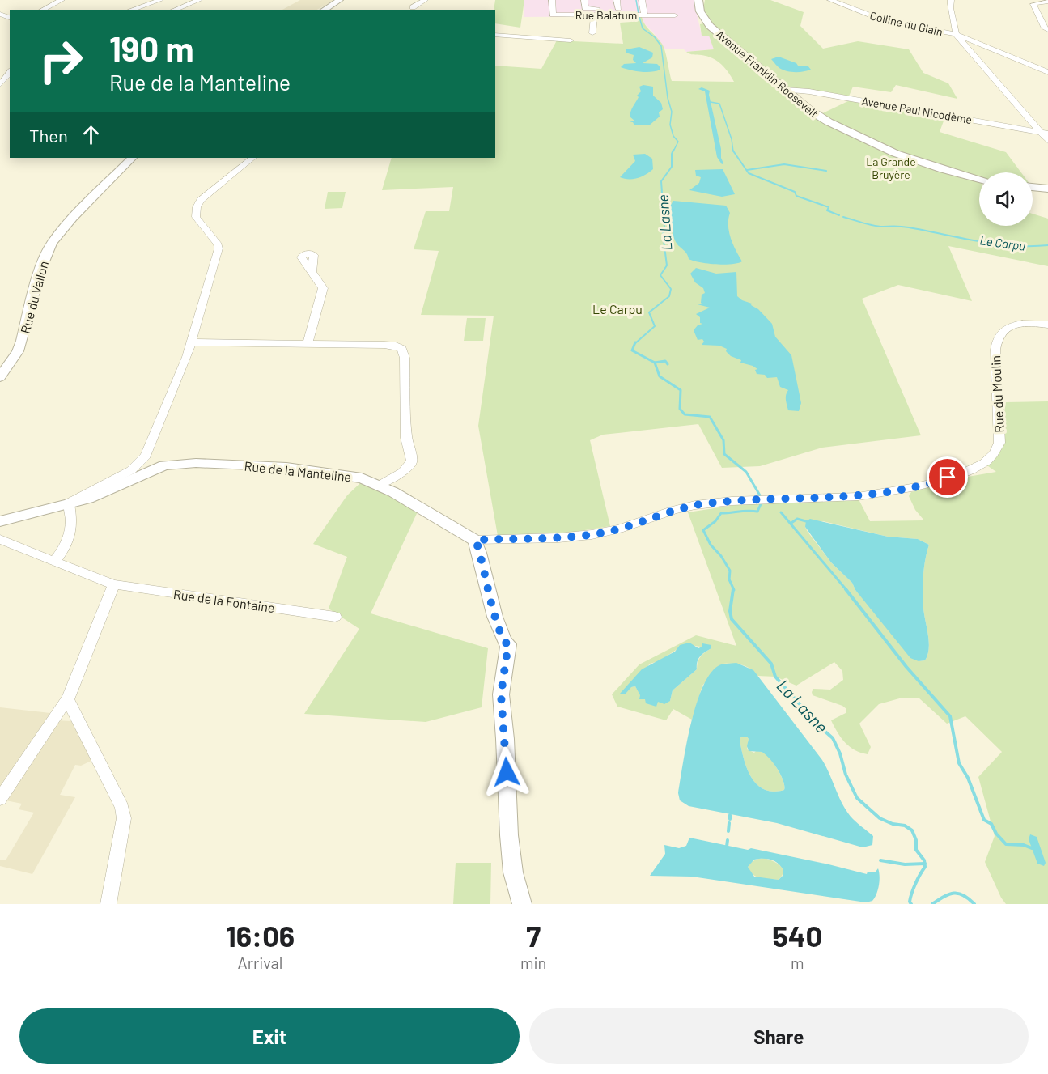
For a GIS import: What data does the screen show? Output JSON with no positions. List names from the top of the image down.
{
  "streets": {
    "main road": ["Avenue Franklin Roosevelt"],
    "street": [
      "Rue Balatum",
      "Colline du Glain",
      "Avenue Paul Nicodème",
      "Rue du Vallon",
      "Rue du Moulin",
      "Rue de la Manteline",
      "Rue de la Fontaine"
    ]
  },
  "crossings": [
    ["Avenue Franklin Roosevelt", "Avenue Paul Nicodème"],
    ["Rue du Moulin", "Rue de la Manteline"]
  ],
  "water": ["La Lasne", "Le Carpu"],
  "parks": ["La Grande Bruyère", "Le Carpu"],
  "page": {
    "turn": ["190 m", "Rue de la Manteline"],
    "then": "Then",
    "eta": [
      "16:06",
      "Arrival",
      "7",
      "min",
      "540",
      "m"
    ],
    "buttons": ["Exit", "Share"]
  }
}
